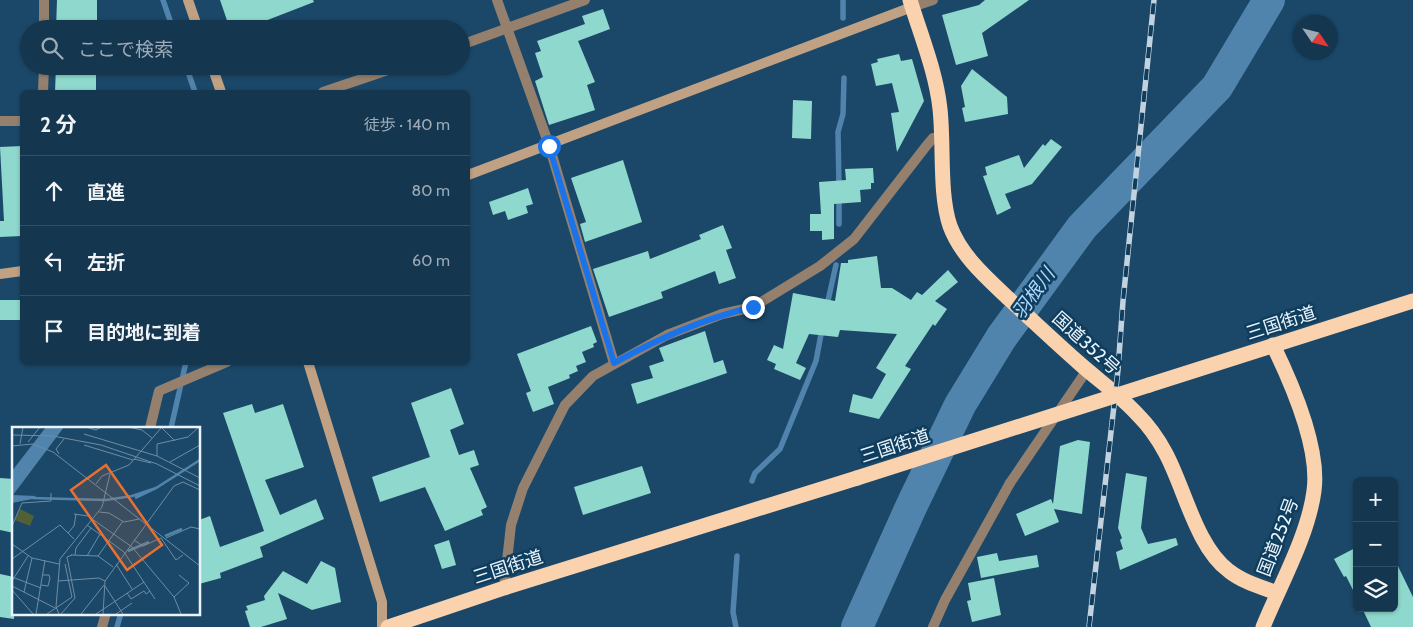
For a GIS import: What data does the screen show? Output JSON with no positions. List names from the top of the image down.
{
  "streets": {
    "highway": ["三国街道", "国道352号", "国道252号"]
  },
  "crossings": [
    ["三国街道", "国道252号"],
    ["国道352号", "国道252号"]
  ],
  "water": ["羽根川"],
  "north": "bottom right",
  "page": {
    "search": "ここで検索",
    "heading": ["2 分", "徒歩 · 140 m"],
    "list": [
      ["直進", "80 m"],
      ["左折", "60 m"],
      "目的地に到着"
    ],
    "map_buttons": ["+", "−"]
  }
}
